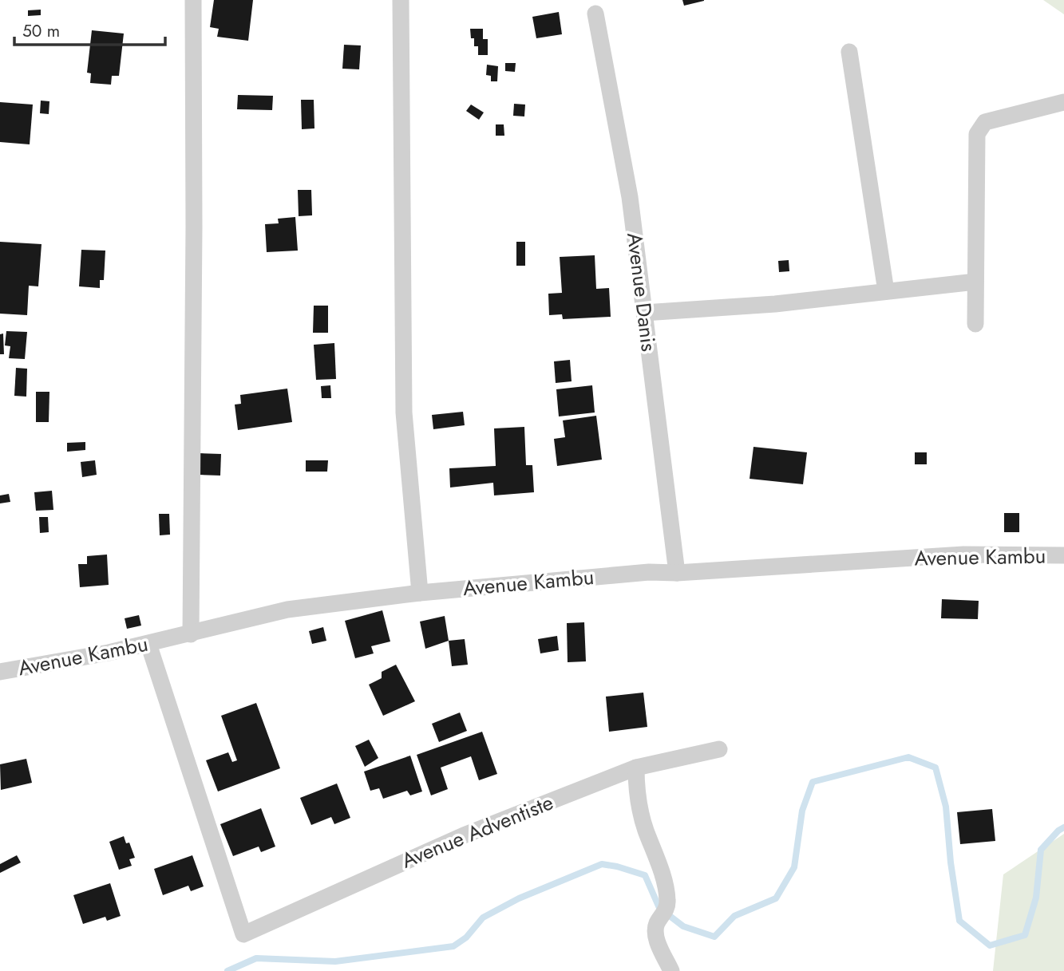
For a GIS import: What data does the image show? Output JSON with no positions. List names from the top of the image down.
{
  "streets": {
    "street": ["Avenue Danis", "Avenue Kambu", "Avenue Adventiste"]
  },
  "crossings": [
    ["Avenue Danis", "Avenue Kambu"],
    ["Avenue Kambu", "Avenue Adventiste"]
  ],
  "scale_bar": "50 m"
}
